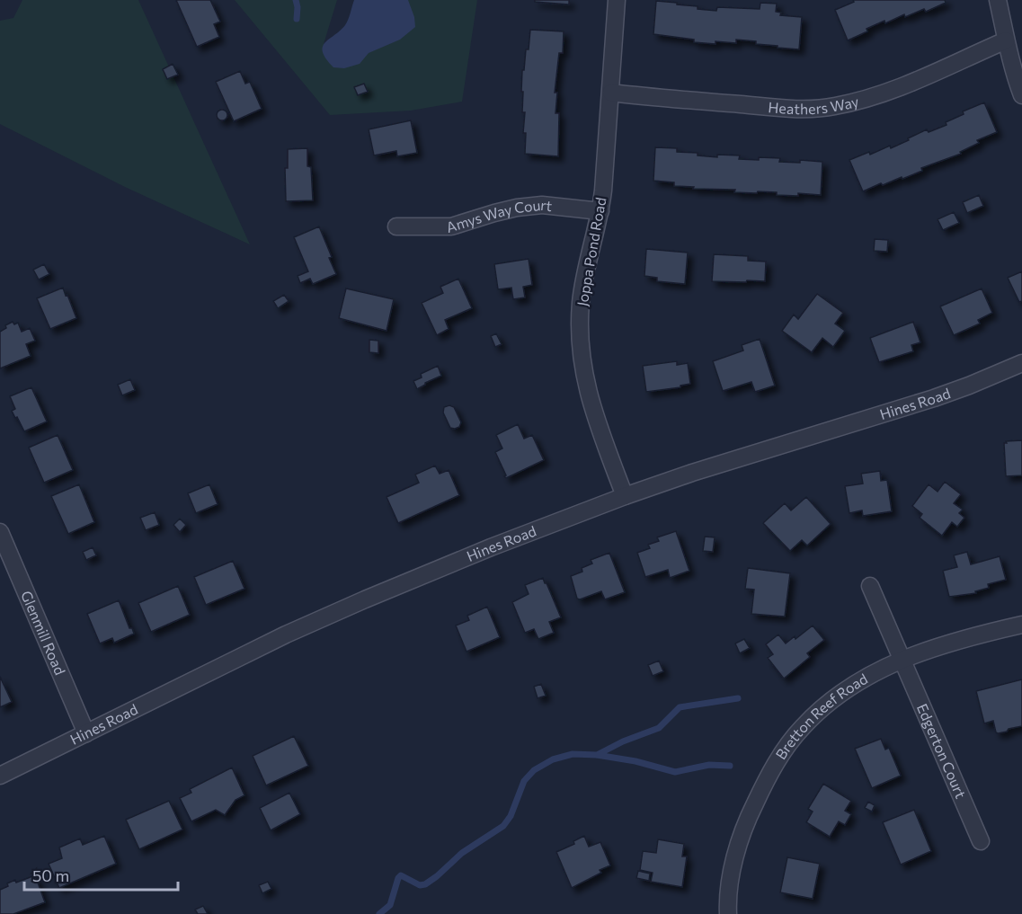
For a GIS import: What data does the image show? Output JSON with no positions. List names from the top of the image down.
{
  "streets": {
    "street": [
      "Heathers Way",
      "Amys Way Court",
      "Joppa Pond Road",
      "Hines Road",
      "Glenmill Road",
      "Bretton Reef Road",
      "Edgerton Court"
    ]
  },
  "crossings": [
    ["Heathers Way", "Joppa Pond Road"],
    ["Amys Way Court", "Joppa Pond Road"],
    ["Joppa Pond Road", "Hines Road"],
    ["Hines Road", "Glenmill Road"],
    ["Bretton Reef Road", "Edgerton Court"]
  ],
  "scale_bar": "50 m"
}
